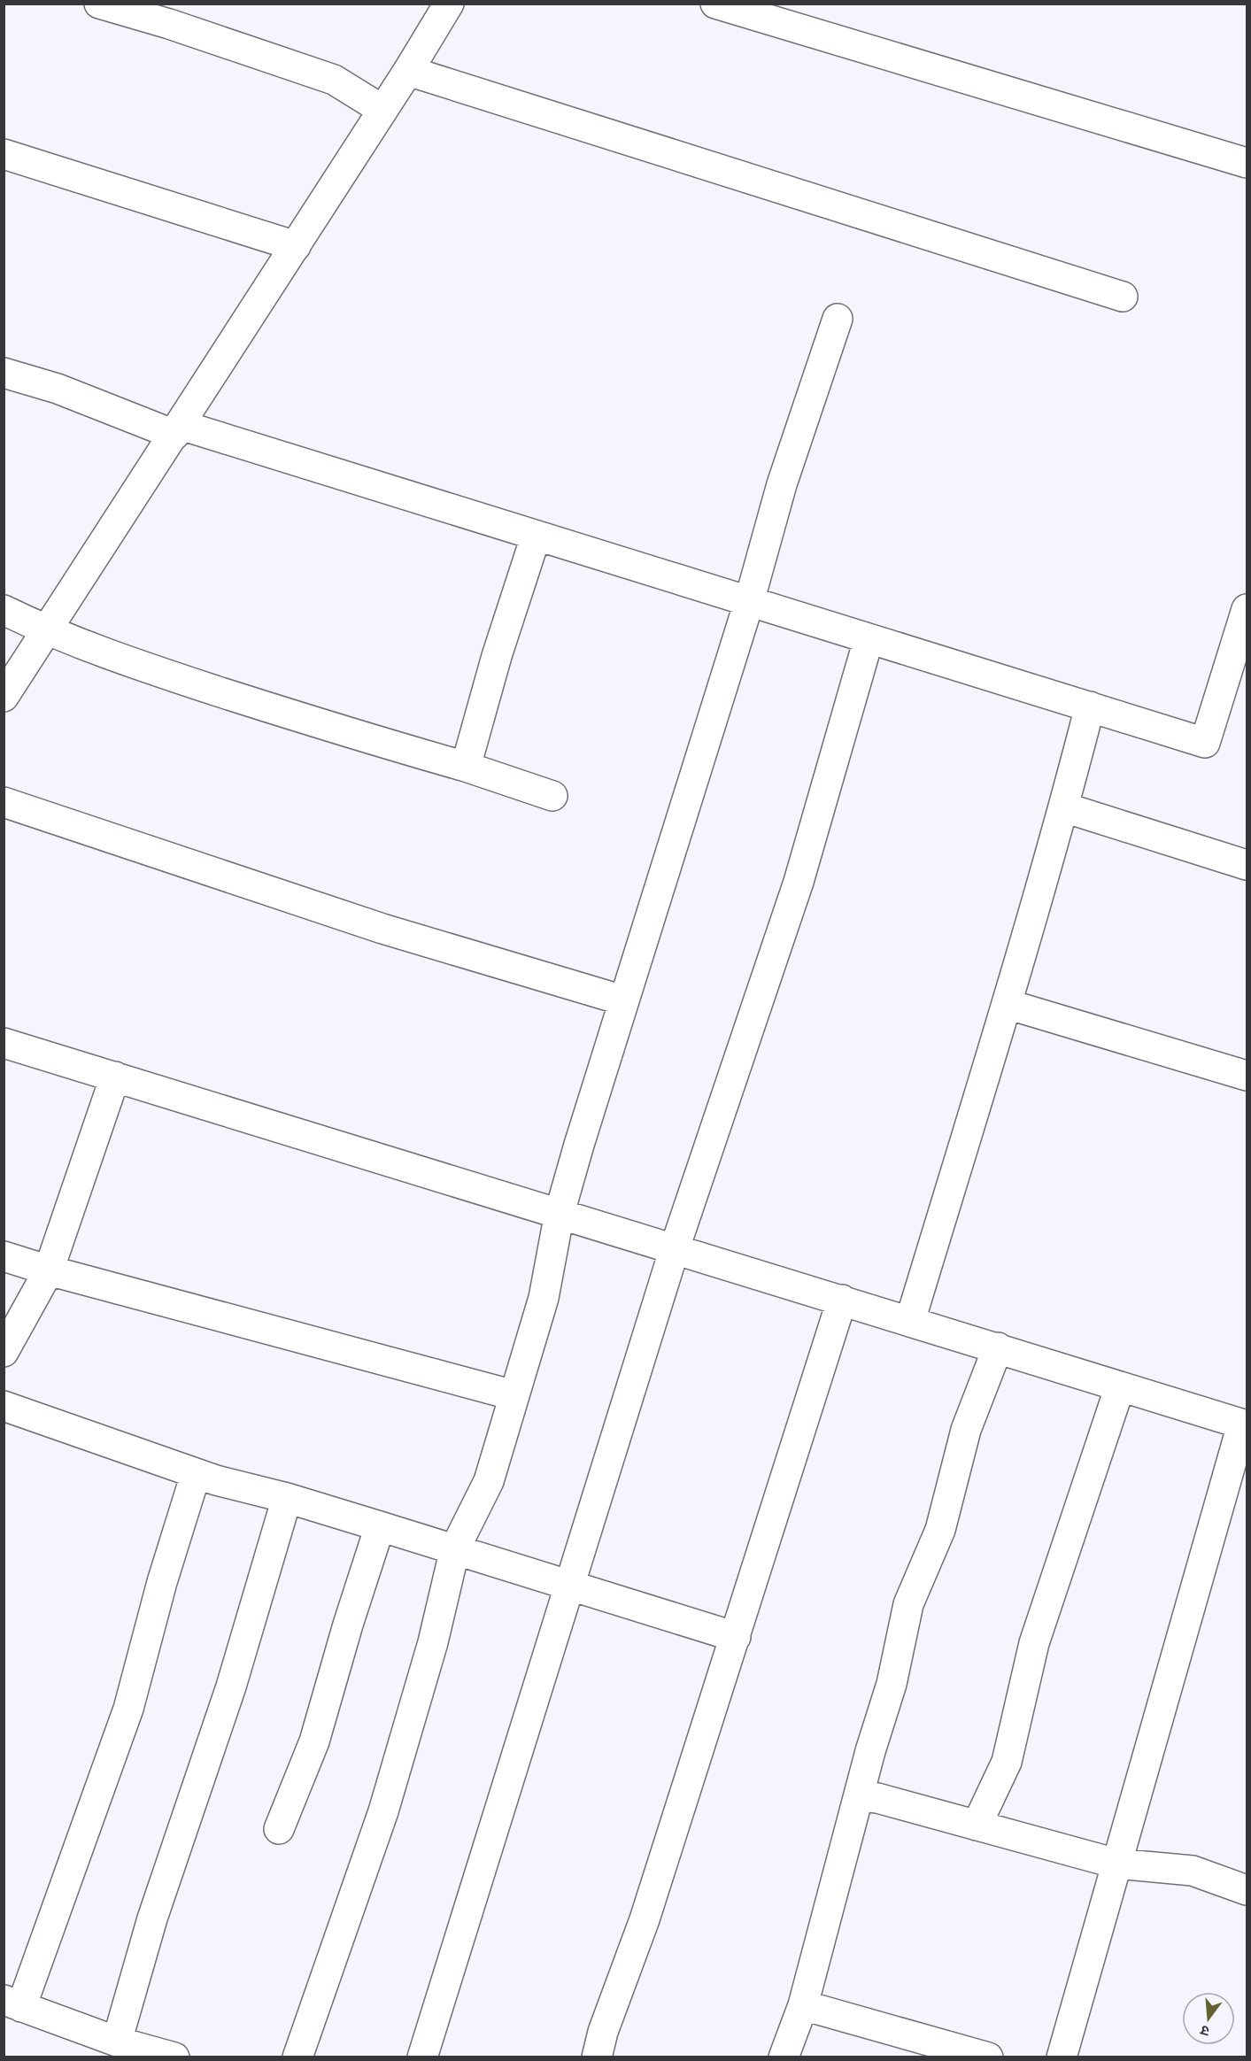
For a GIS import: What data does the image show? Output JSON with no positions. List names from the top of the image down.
{
  "north": "bottom"
}
